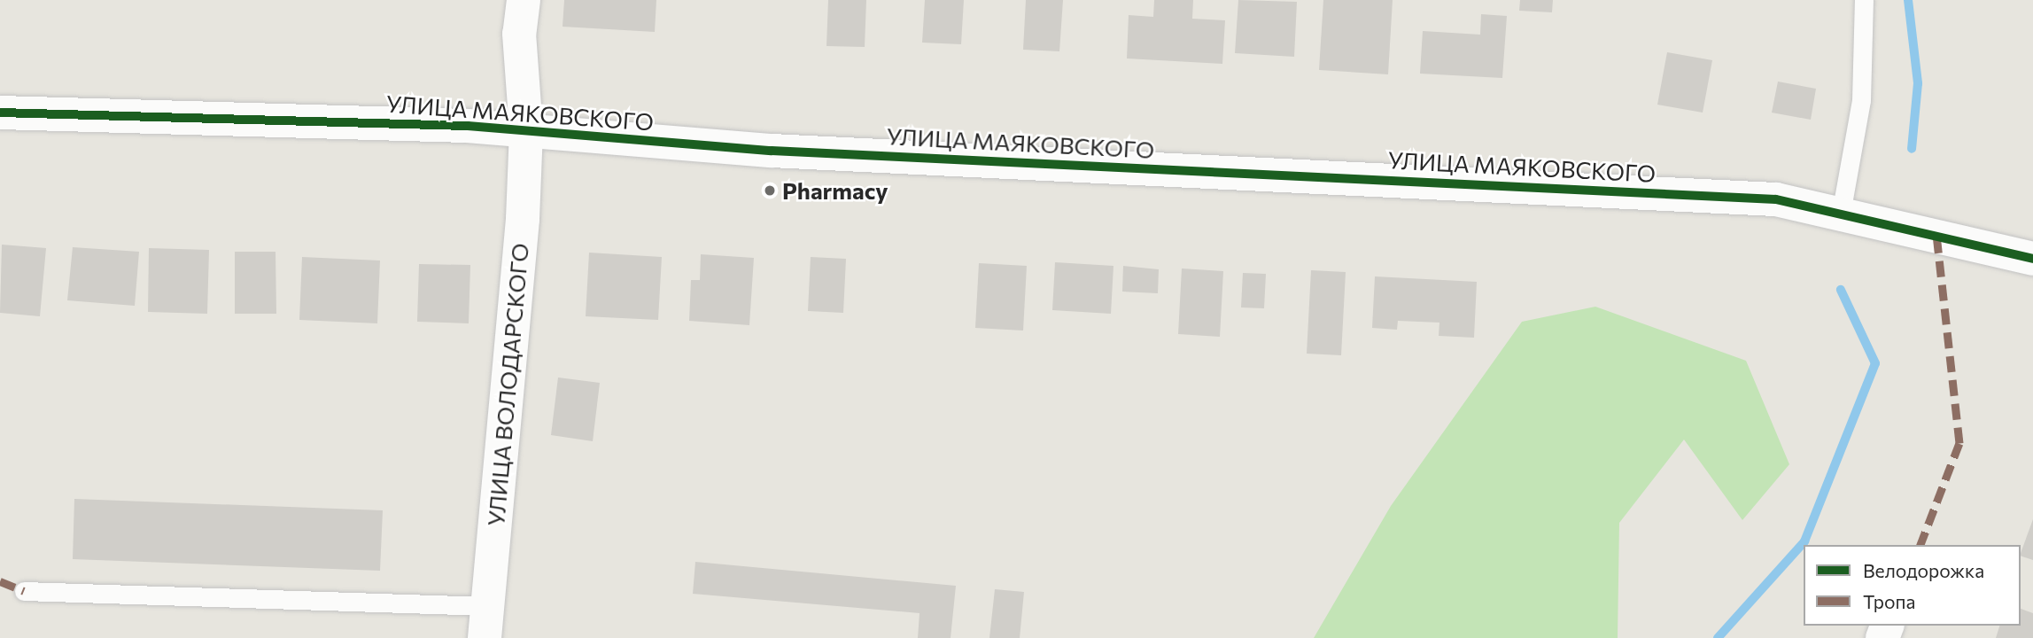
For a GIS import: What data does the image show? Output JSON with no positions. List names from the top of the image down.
{
  "streets": {
    "street": ["УЛИЦА МАЯКОВСКОГО", "УЛИЦА ВОЛОДАРСКОГО"]
  },
  "crossings": [
    ["УЛИЦА МАЯКОВСКОГО", "УЛИЦА ВОЛОДАРСКОГО"]
  ],
  "places": ["Pharmacy"],
  "legend": ["Велодорожка", "Тропа"]
}
